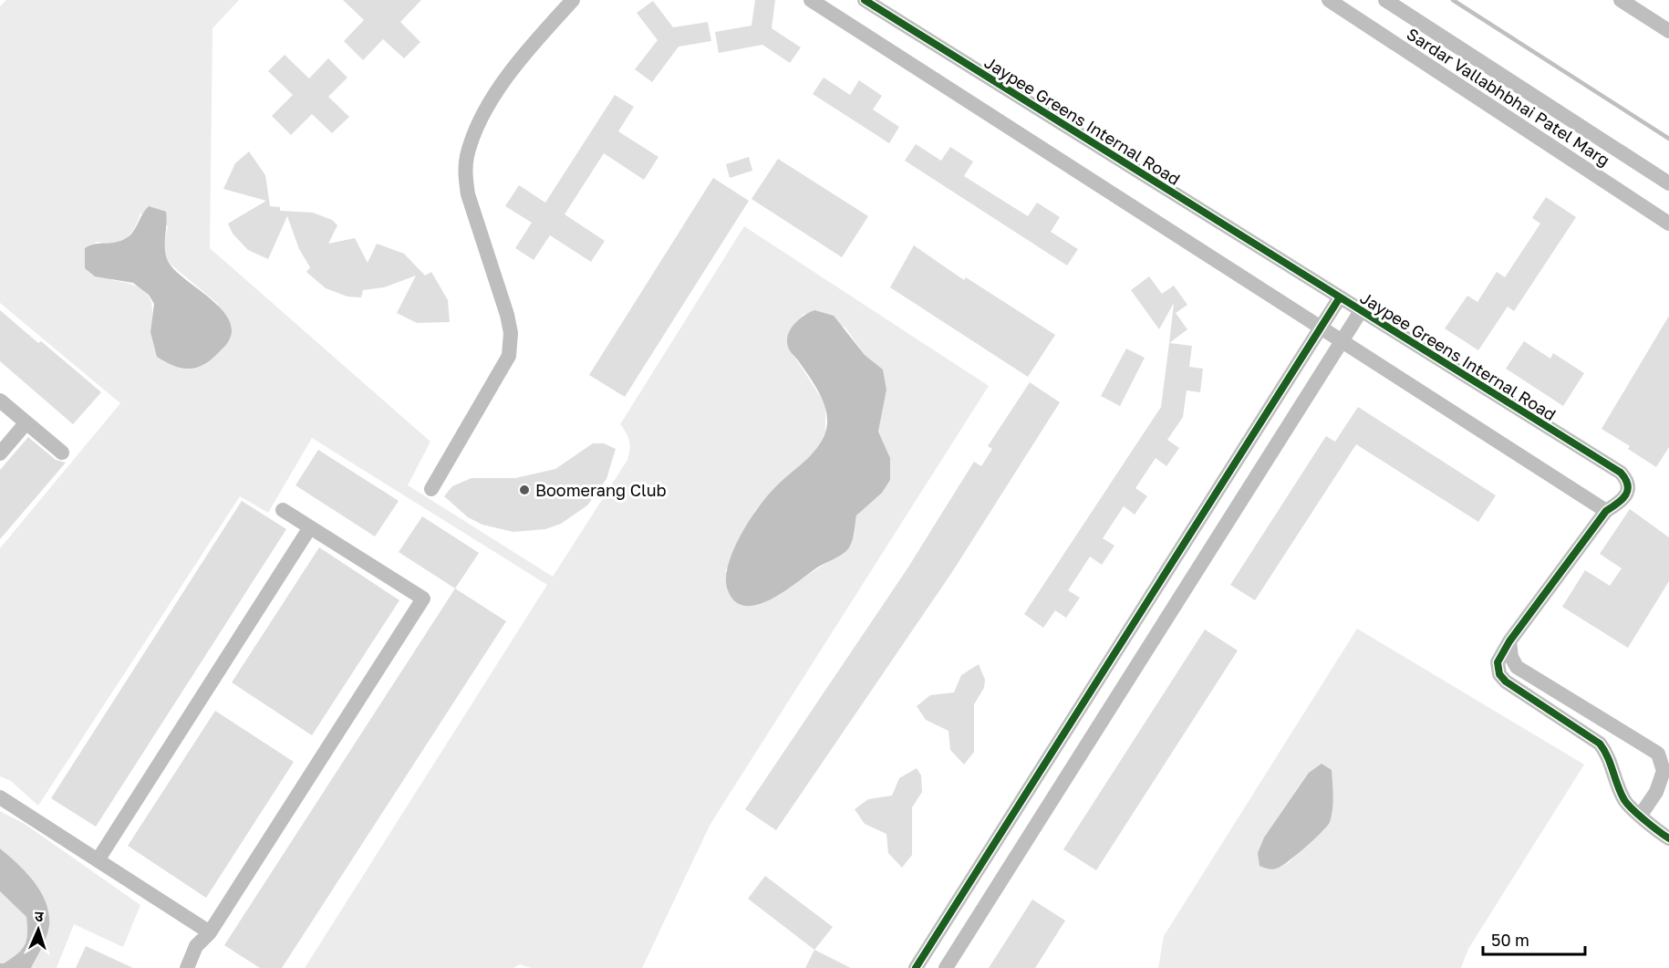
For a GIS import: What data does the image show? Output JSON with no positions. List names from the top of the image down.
{
  "streets": {
    "street": ["Sardar Vallabhbhai Patel Marg", "Jaypee Greens Internal Road"]
  },
  "places": ["Boomerang Club"],
  "scale_bar": "50 m",
  "north": "top"
}
